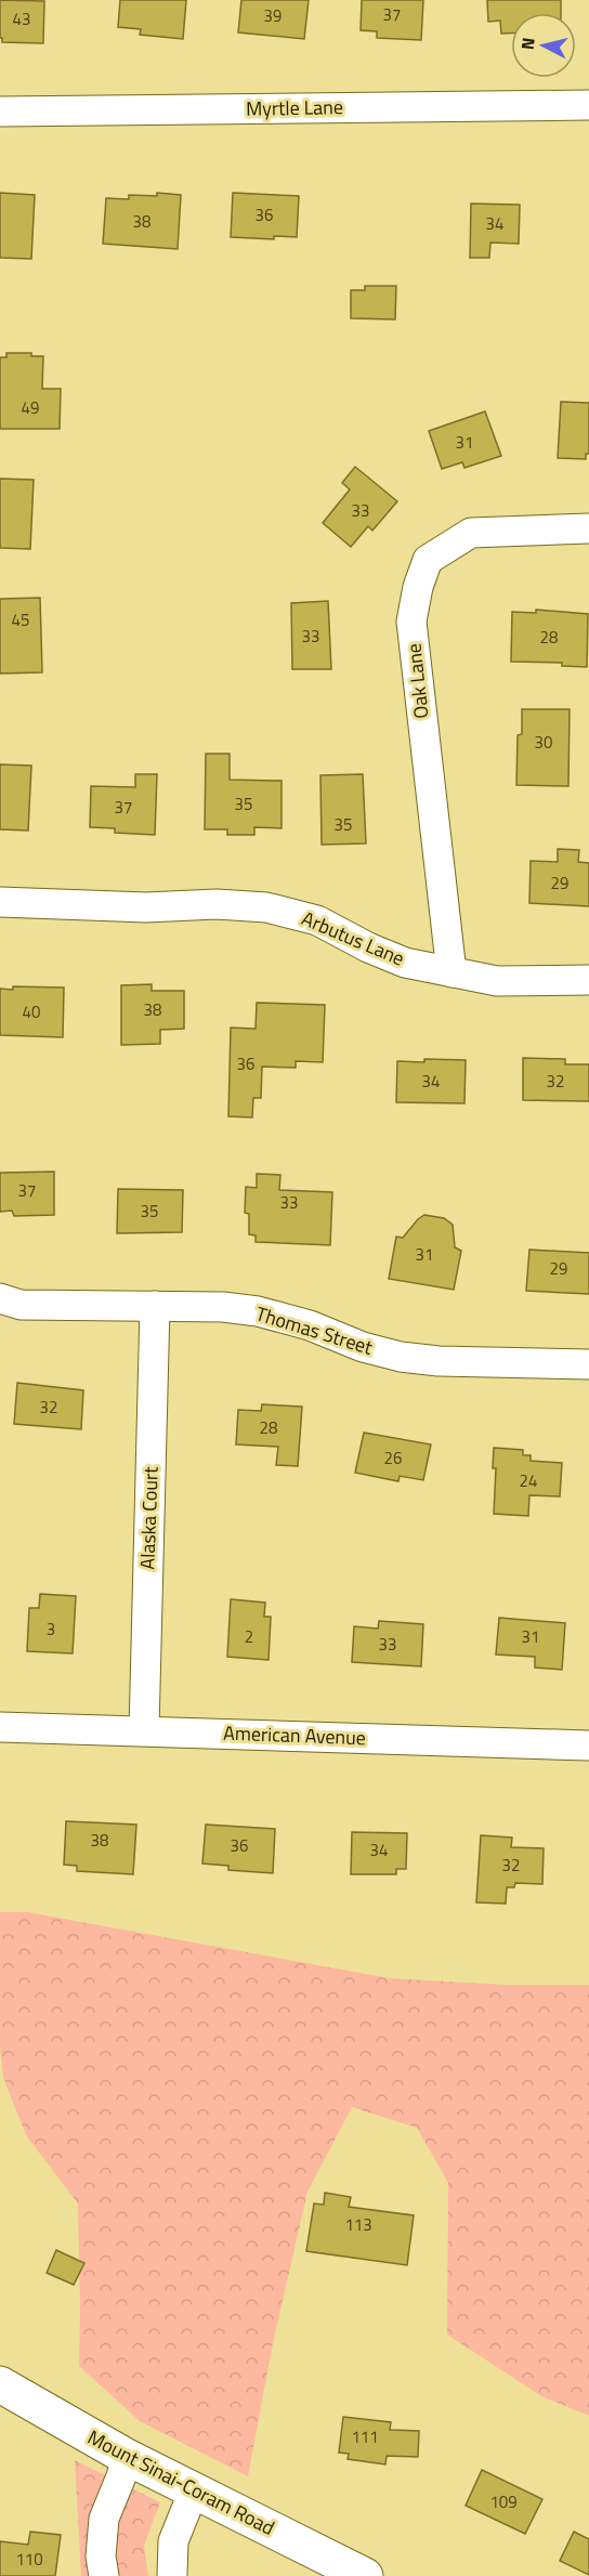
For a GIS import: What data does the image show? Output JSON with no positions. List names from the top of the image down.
{
  "streets": {
    "main road": ["Mount Sinai-Coram Road"],
    "street": [
      "Myrtle Lane",
      "Oak Lane",
      "Arbutus Lane",
      "Thomas Street",
      "Alaska Court",
      "American Avenue"
    ]
  },
  "crossings": [
    ["Oak Lane", "Arbutus Lane"],
    ["Thomas Street", "Alaska Court"],
    ["Alaska Court", "American Avenue"]
  ],
  "house_numbers": [
    "37",
    "39",
    "43",
    "36",
    "38",
    "34",
    "49",
    "31",
    "33",
    "45",
    "33",
    "28",
    "30",
    "35",
    "37",
    "35",
    "29",
    "38",
    "40",
    "36",
    "34",
    "32",
    "37",
    "33",
    "35",
    "31",
    "29",
    "32",
    "28",
    "26",
    "24",
    "3",
    "2",
    "31",
    "33",
    "38",
    "36",
    "34",
    "32",
    "113",
    "111",
    "109",
    "110"
  ],
  "north": "left"
}
